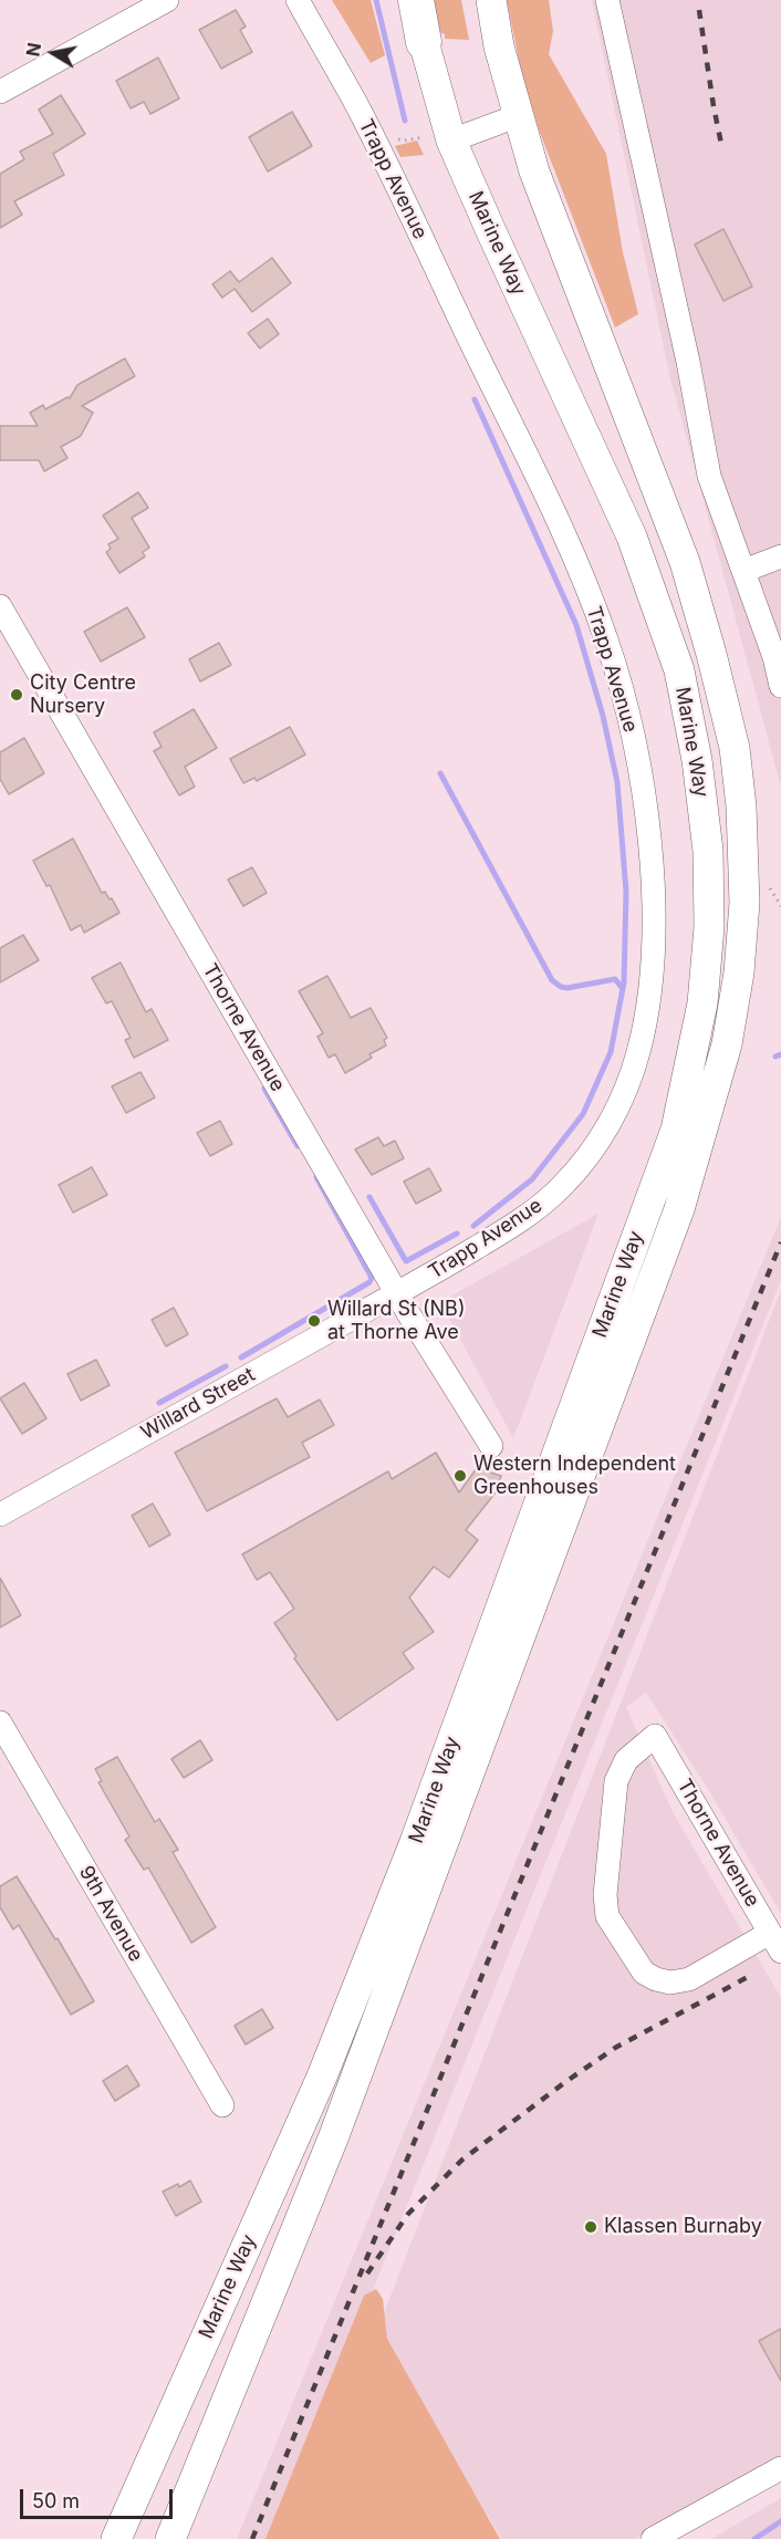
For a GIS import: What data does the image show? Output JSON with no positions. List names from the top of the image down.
{
  "streets": {
    "main road": ["Marine Way"],
    "street": [
      "Trapp Avenue",
      "Thorne Avenue",
      "Willard Street",
      "9th Avenue"
    ]
  },
  "crossings": [
    ["Trapp Avenue", "Thorne Avenue"],
    ["Trapp Avenue", "Willard Street"],
    ["Thorne Avenue", "Willard Street"]
  ],
  "places": [
    "City Centre Nursery",
    "Willard St (NB) at Thorne Ave",
    "Western Independent Greenhouses",
    "Klassen Burnaby"
  ],
  "scale_bar": "50 m",
  "north": "left"
}
